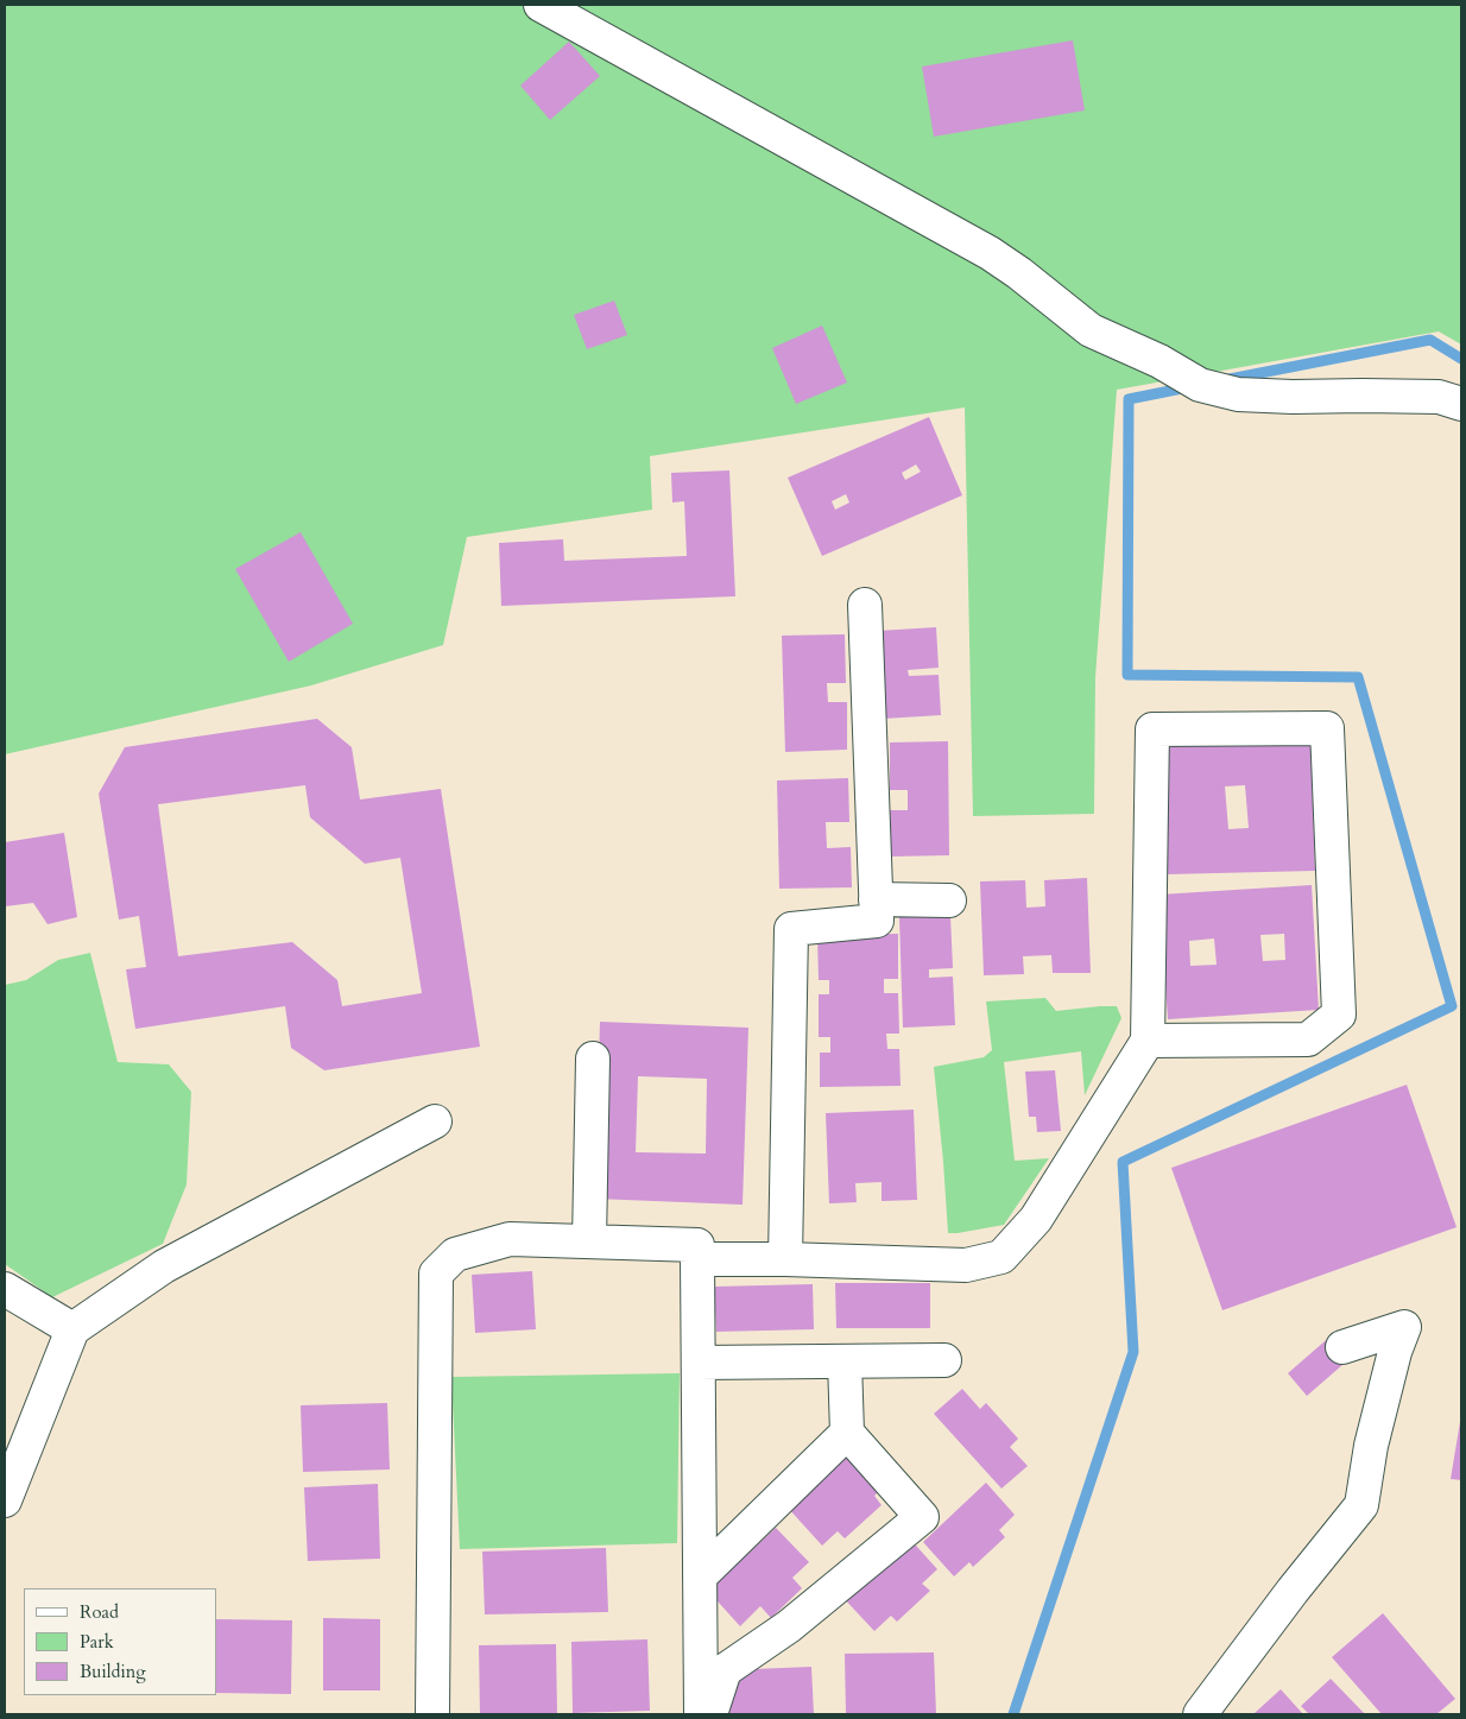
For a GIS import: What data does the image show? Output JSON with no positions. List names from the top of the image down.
{
  "legend": ["Road", "Park", "Building"]
}
